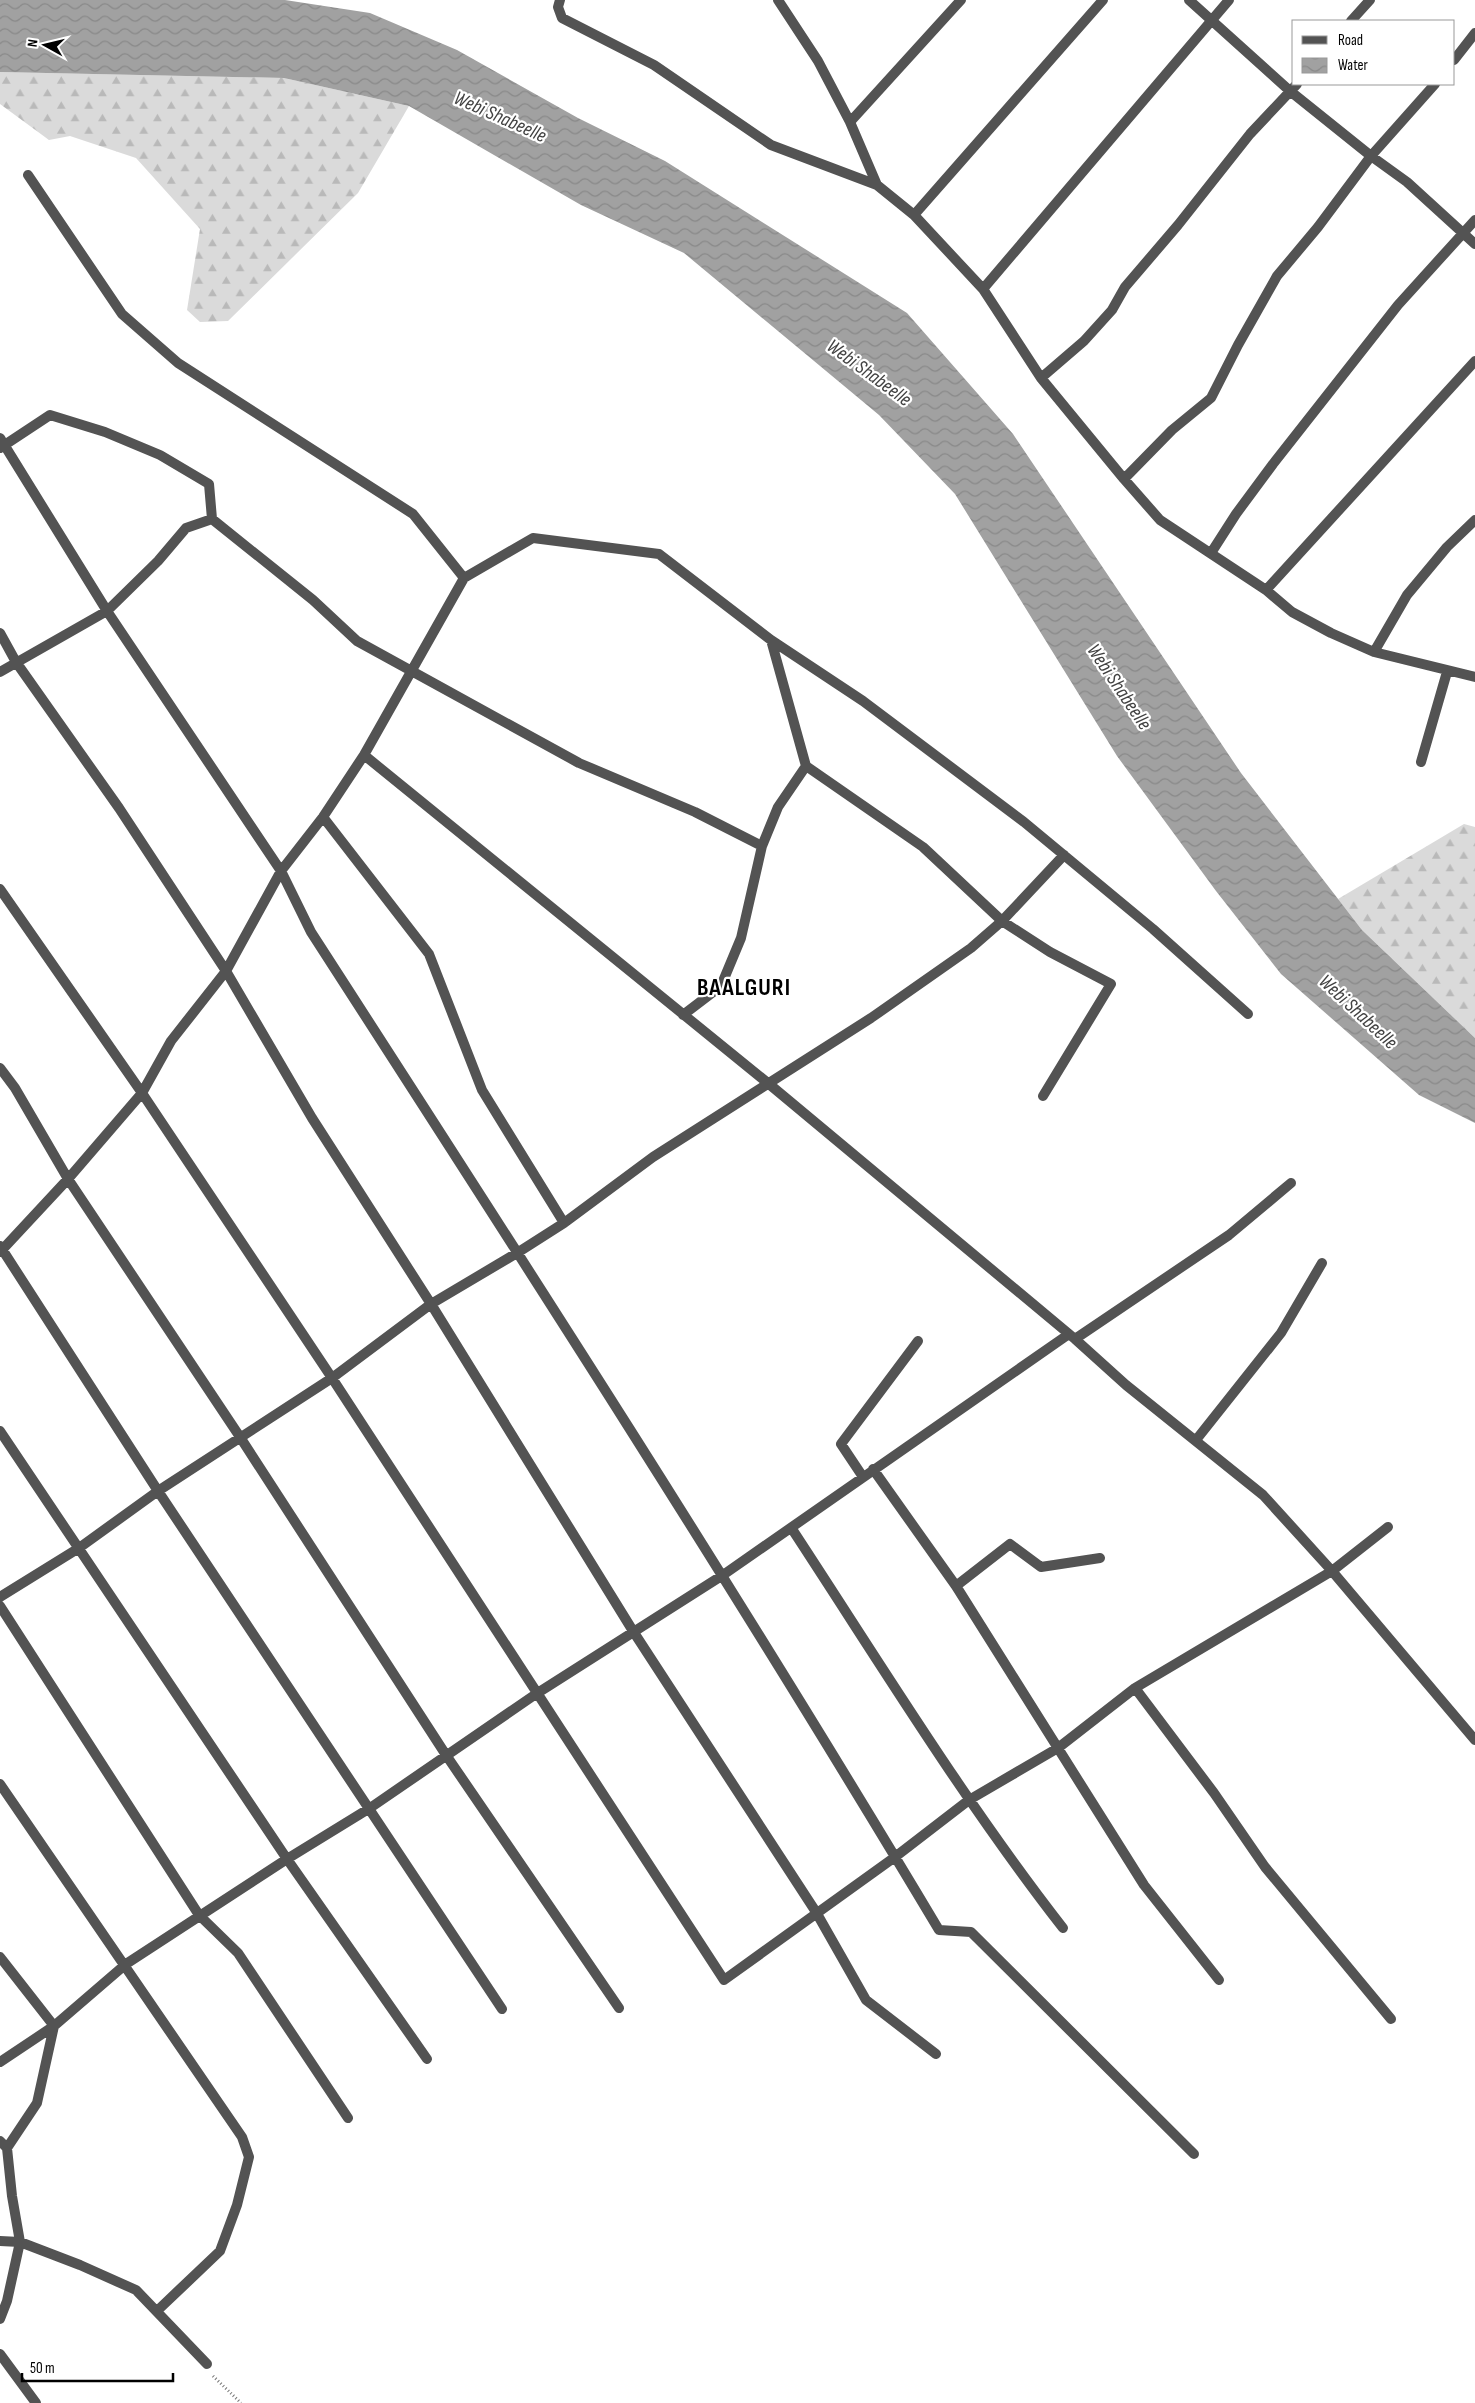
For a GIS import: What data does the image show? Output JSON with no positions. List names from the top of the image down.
{
  "districts": ["BAALGURI"],
  "water": ["Webi Shabeelle"],
  "legend": ["Road", "Water"],
  "scale_bar": "50 m",
  "north": "left"
}
